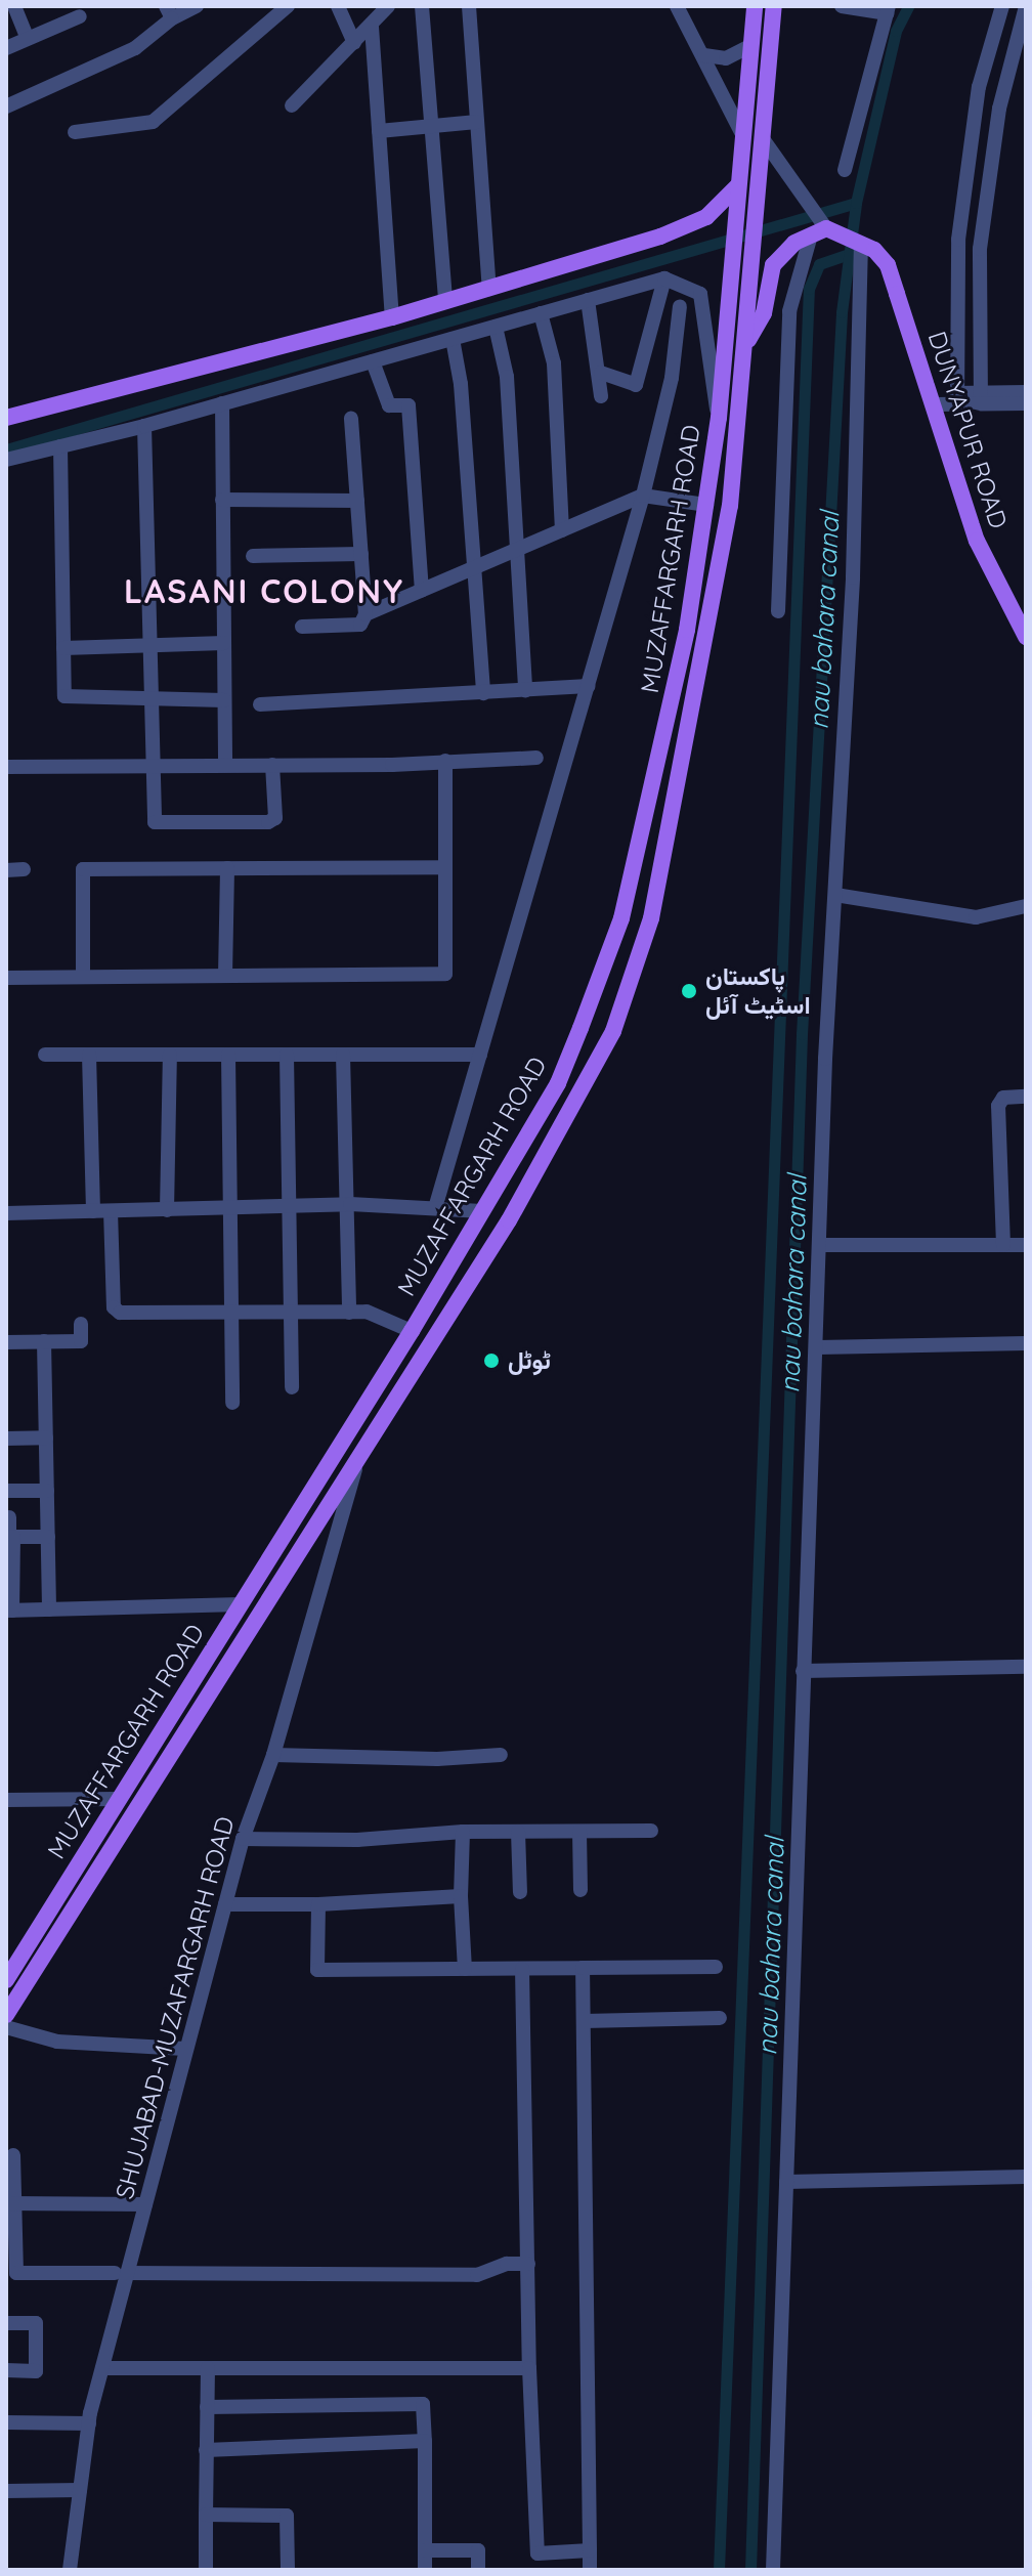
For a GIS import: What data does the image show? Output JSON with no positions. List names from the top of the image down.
{
  "streets": {
    "main road": ["DUNYAPUR ROAD", "MUZAFFARGARH ROAD"],
    "street": ["SHUJABAD-MUZAFARGARH ROAD"]
  },
  "crossings": [
    ["MUZAFFARGARH ROAD", "SHUJABAD-MUZAFARGARH ROAD"]
  ],
  "districts": ["LASANI COLONY"],
  "water": ["nau bahara canal"],
  "places": ["پاکستان اسٹیٹ آئل", "ٹوٹل"]
}
